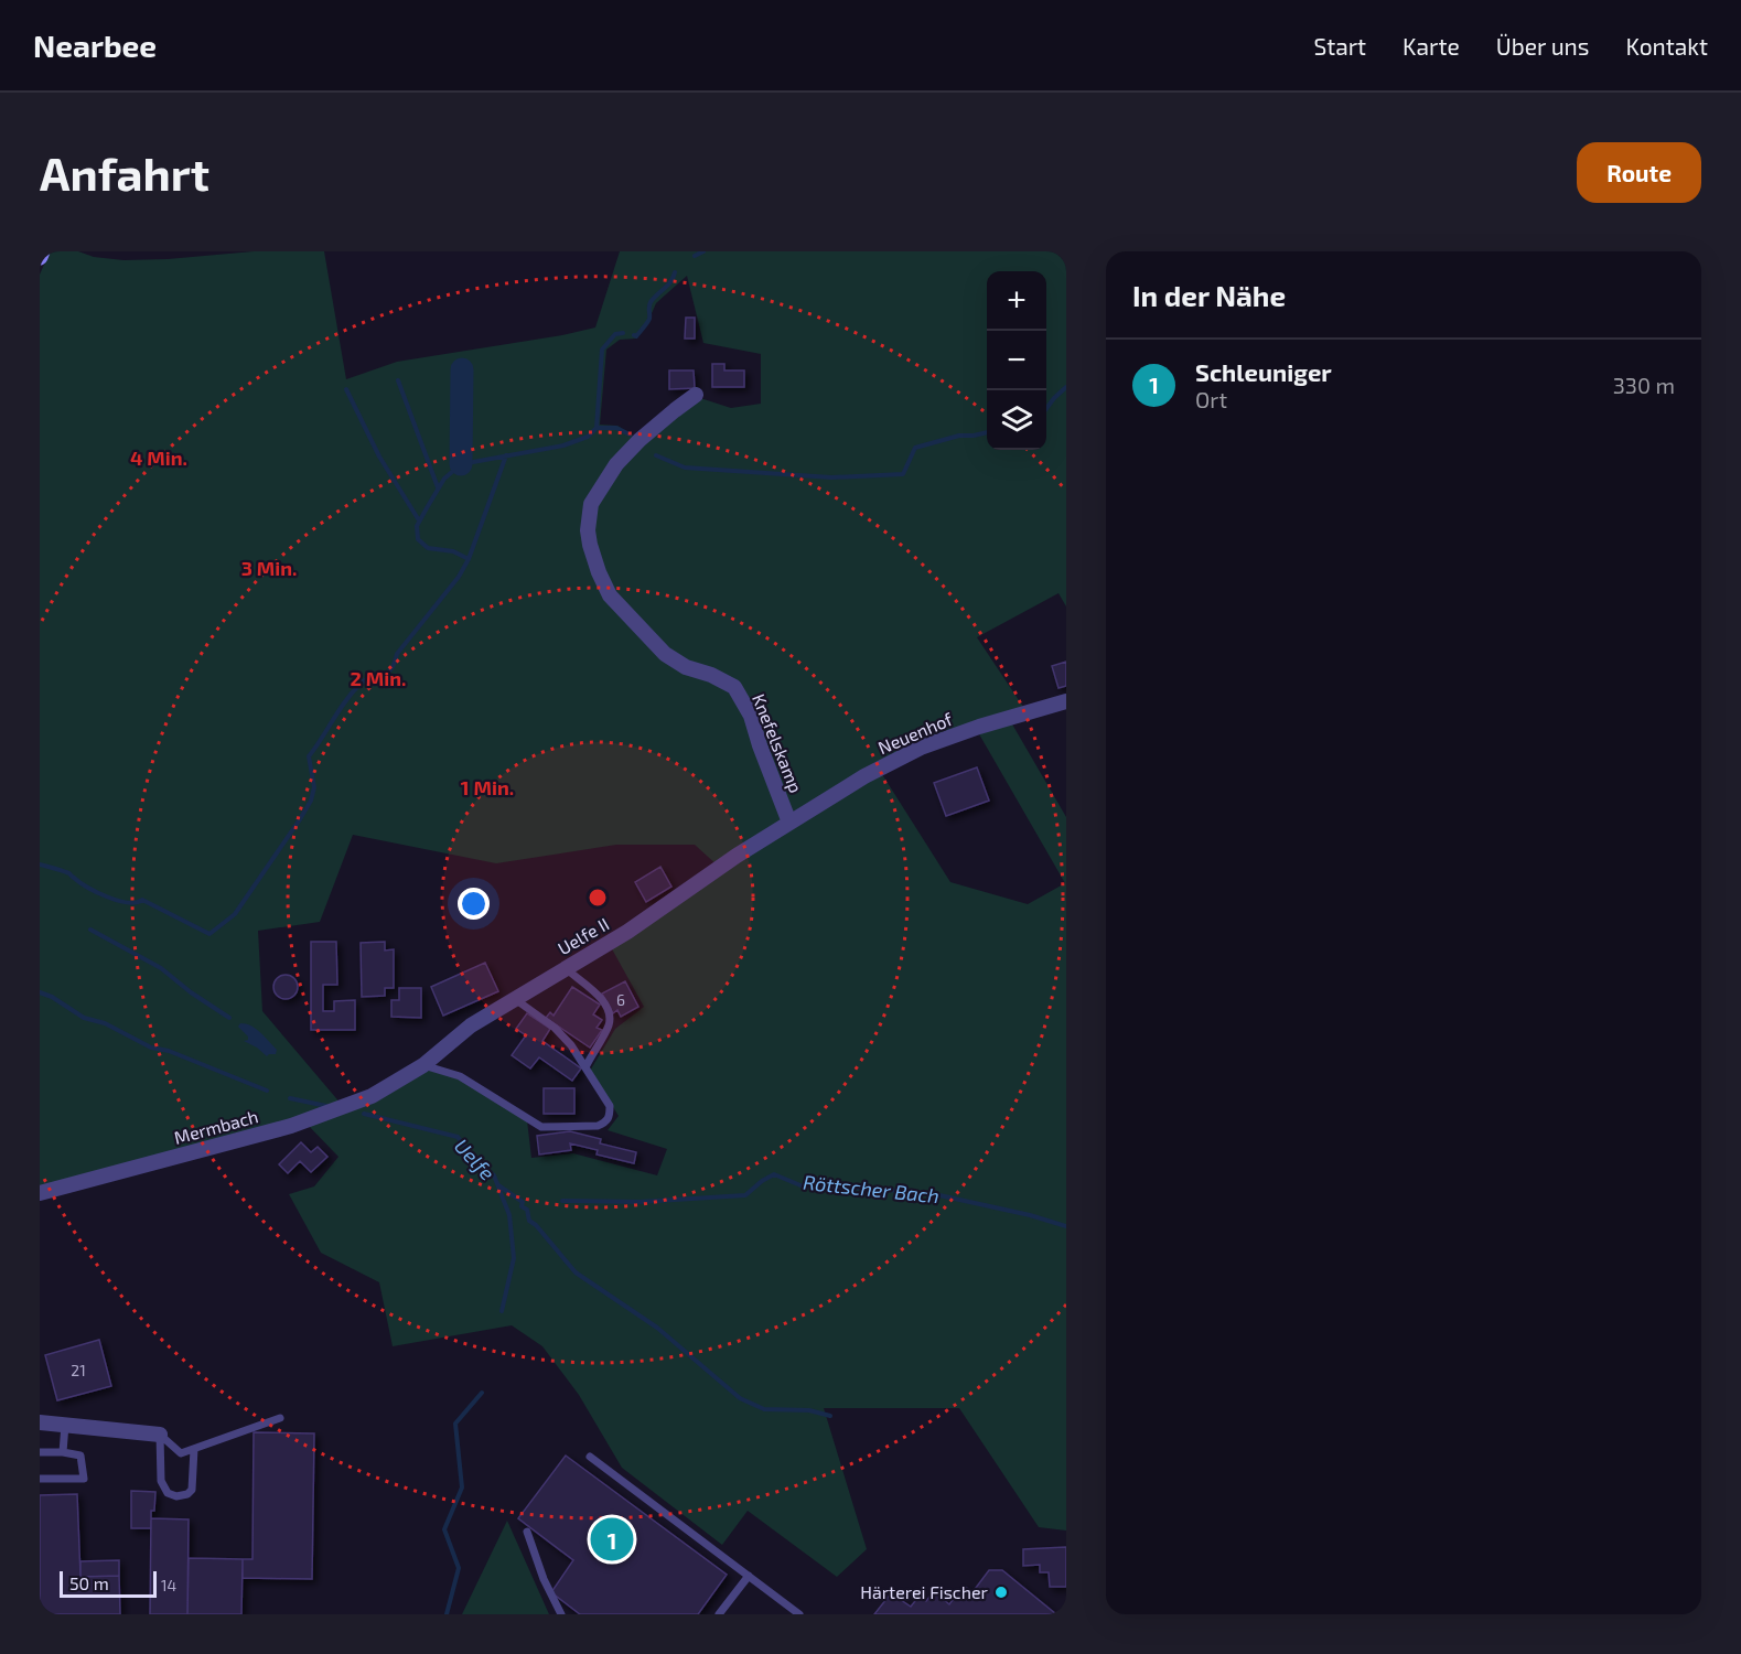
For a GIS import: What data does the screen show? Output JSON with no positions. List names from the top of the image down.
{
  "streets": {
    "street": [
      "Neuenhof",
      "Knefelskamp",
      "Uelfe II",
      "Mermbach"
    ]
  },
  "crossings": [
    ["Neuenhof", "Knefelskamp"],
    ["Neuenhof", "Uelfe II"],
    ["Knefelskamp", "Uelfe II"],
    ["Uelfe II", "Mermbach"]
  ],
  "water": ["Uelfe", "Röttscher Bach"],
  "places": ["Härterei Fischer"],
  "house_numbers": ["6", "21", "14"],
  "scale_bar": "50 m",
  "page": {
    "header": "Nearbee",
    "nav": [
      "Start",
      "Karte",
      "Über uns",
      "Kontakt"
    ],
    "buttons": "Route",
    "title": "Anfahrt",
    "heading": "In der Nähe",
    "map_buttons": ["+", "−"],
    "list": [
      {
        "mark": "1",
        "name": "Schleuniger",
        "note": "Ort",
        "value": "330 m"
      }
    ],
    "pins": "1",
    "scale": "50 m"
  },
  "rings": [
    "4 Min.",
    "3 Min.",
    "2 Min.",
    "1 Min."
  ]
}
